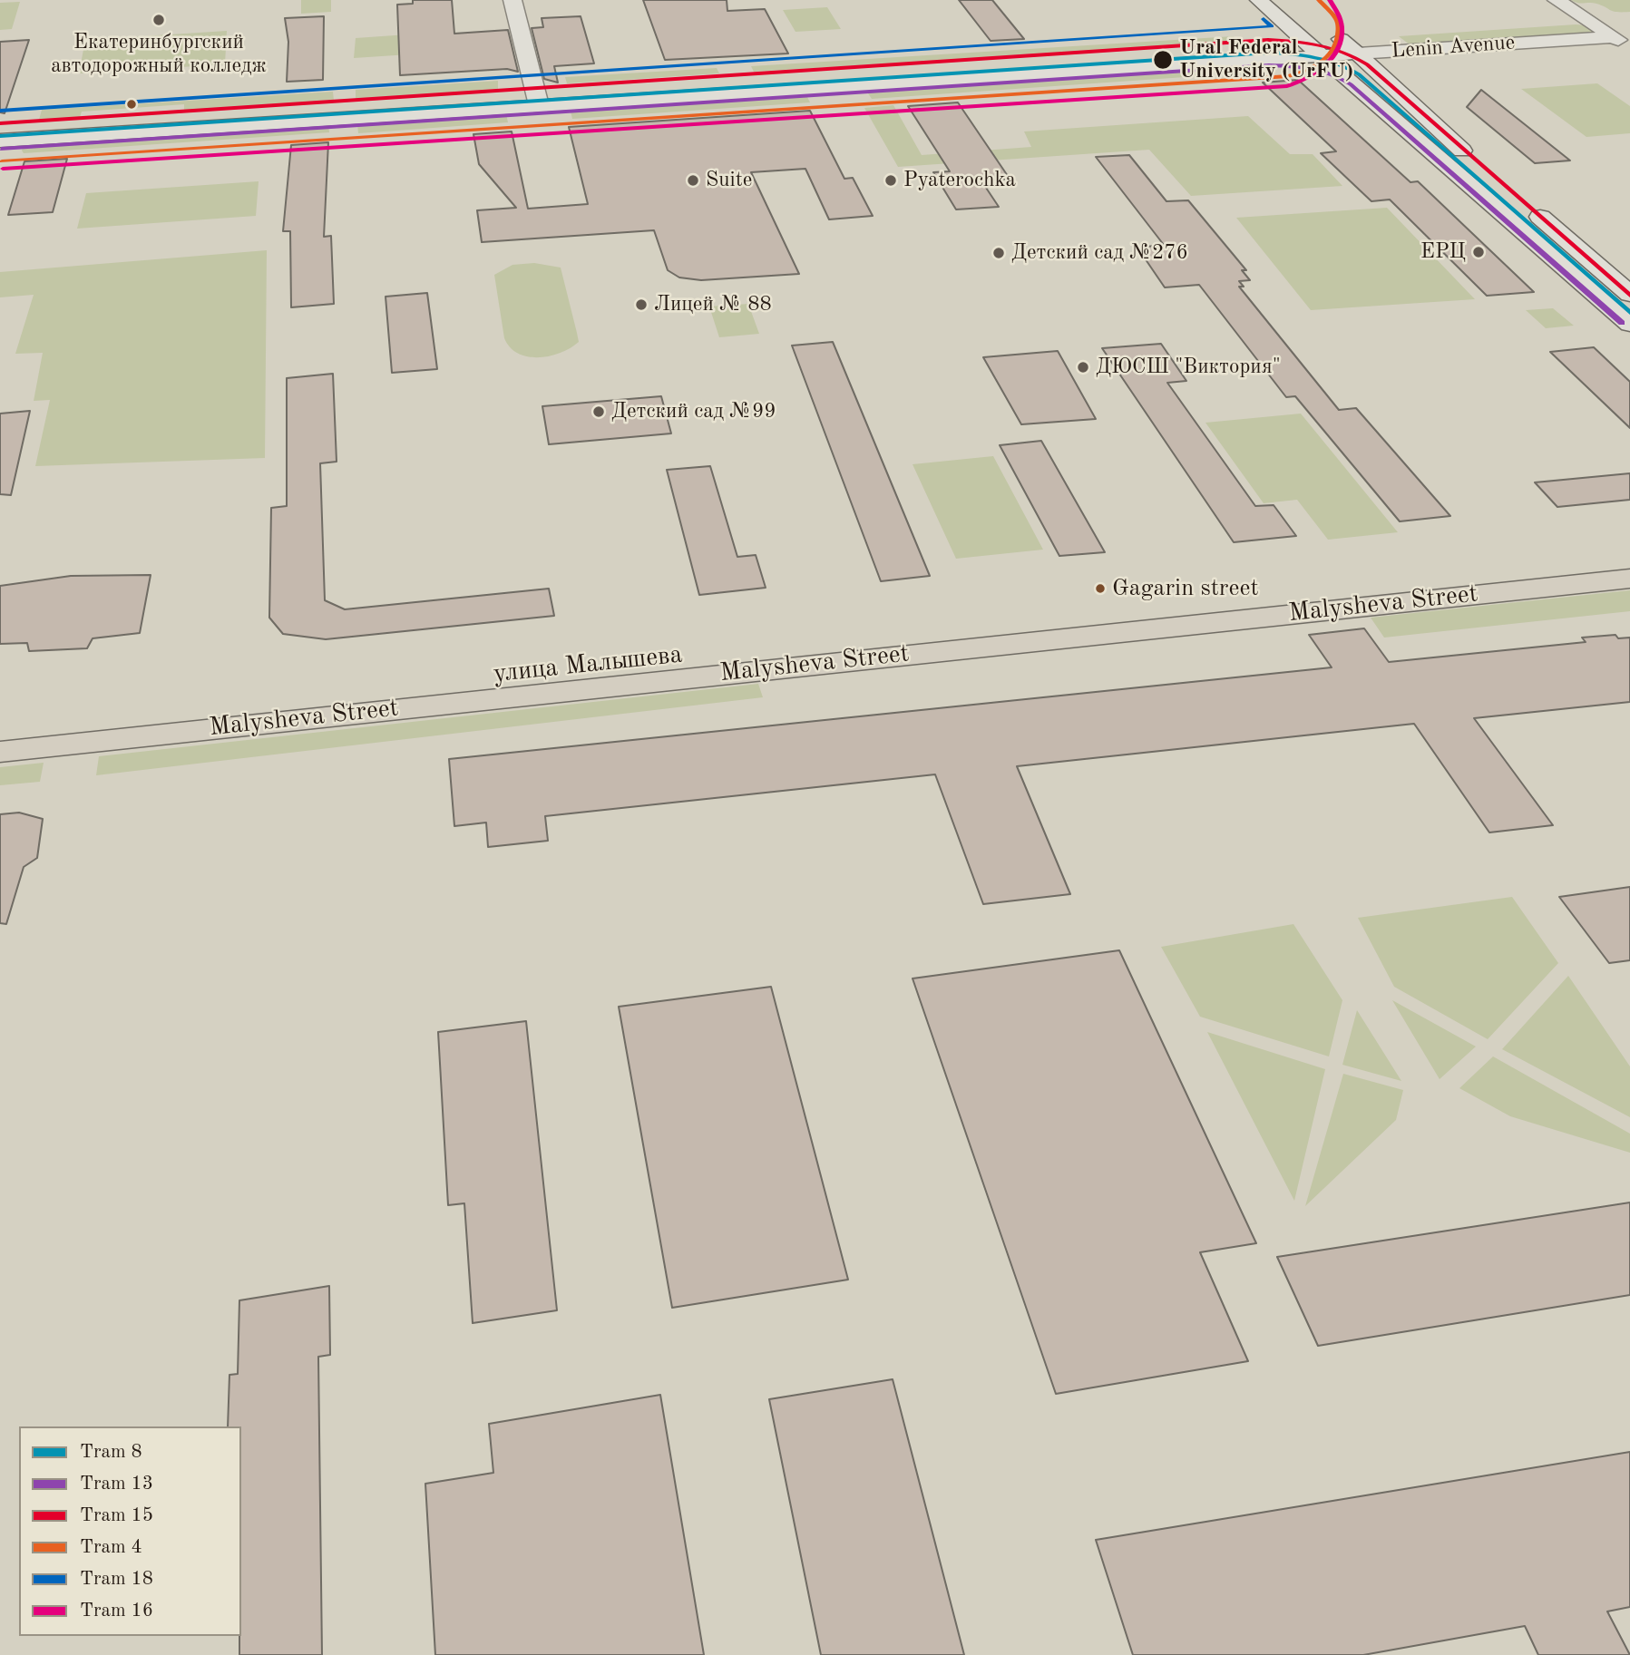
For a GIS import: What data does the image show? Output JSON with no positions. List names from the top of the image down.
{
  "streets": {
    "main road": ["Lenin Avenue", "Malysheva Street", "улица Малышева"]
  },
  "places": [
    "Екатеринбургский автодорожный колледж",
    "Ural Federal University (UrFU)",
    "Suite",
    "Pyaterochka",
    "ЕРЦ",
    "Детский сад №276",
    "Лицей № 88",
    "ДЮСШ \"Виктория\"",
    "Детский сад №99",
    "Gagarin street"
  ],
  "lines": [
    "tram line 4",
    "tram line 16",
    "tram line 18",
    "tram line 15",
    "tram line 8",
    "tram line 13"
  ],
  "legend": [
    "Tram 8",
    "Tram 13",
    "Tram 15",
    "Tram 4",
    "Tram 18",
    "Tram 16"
  ]
}
